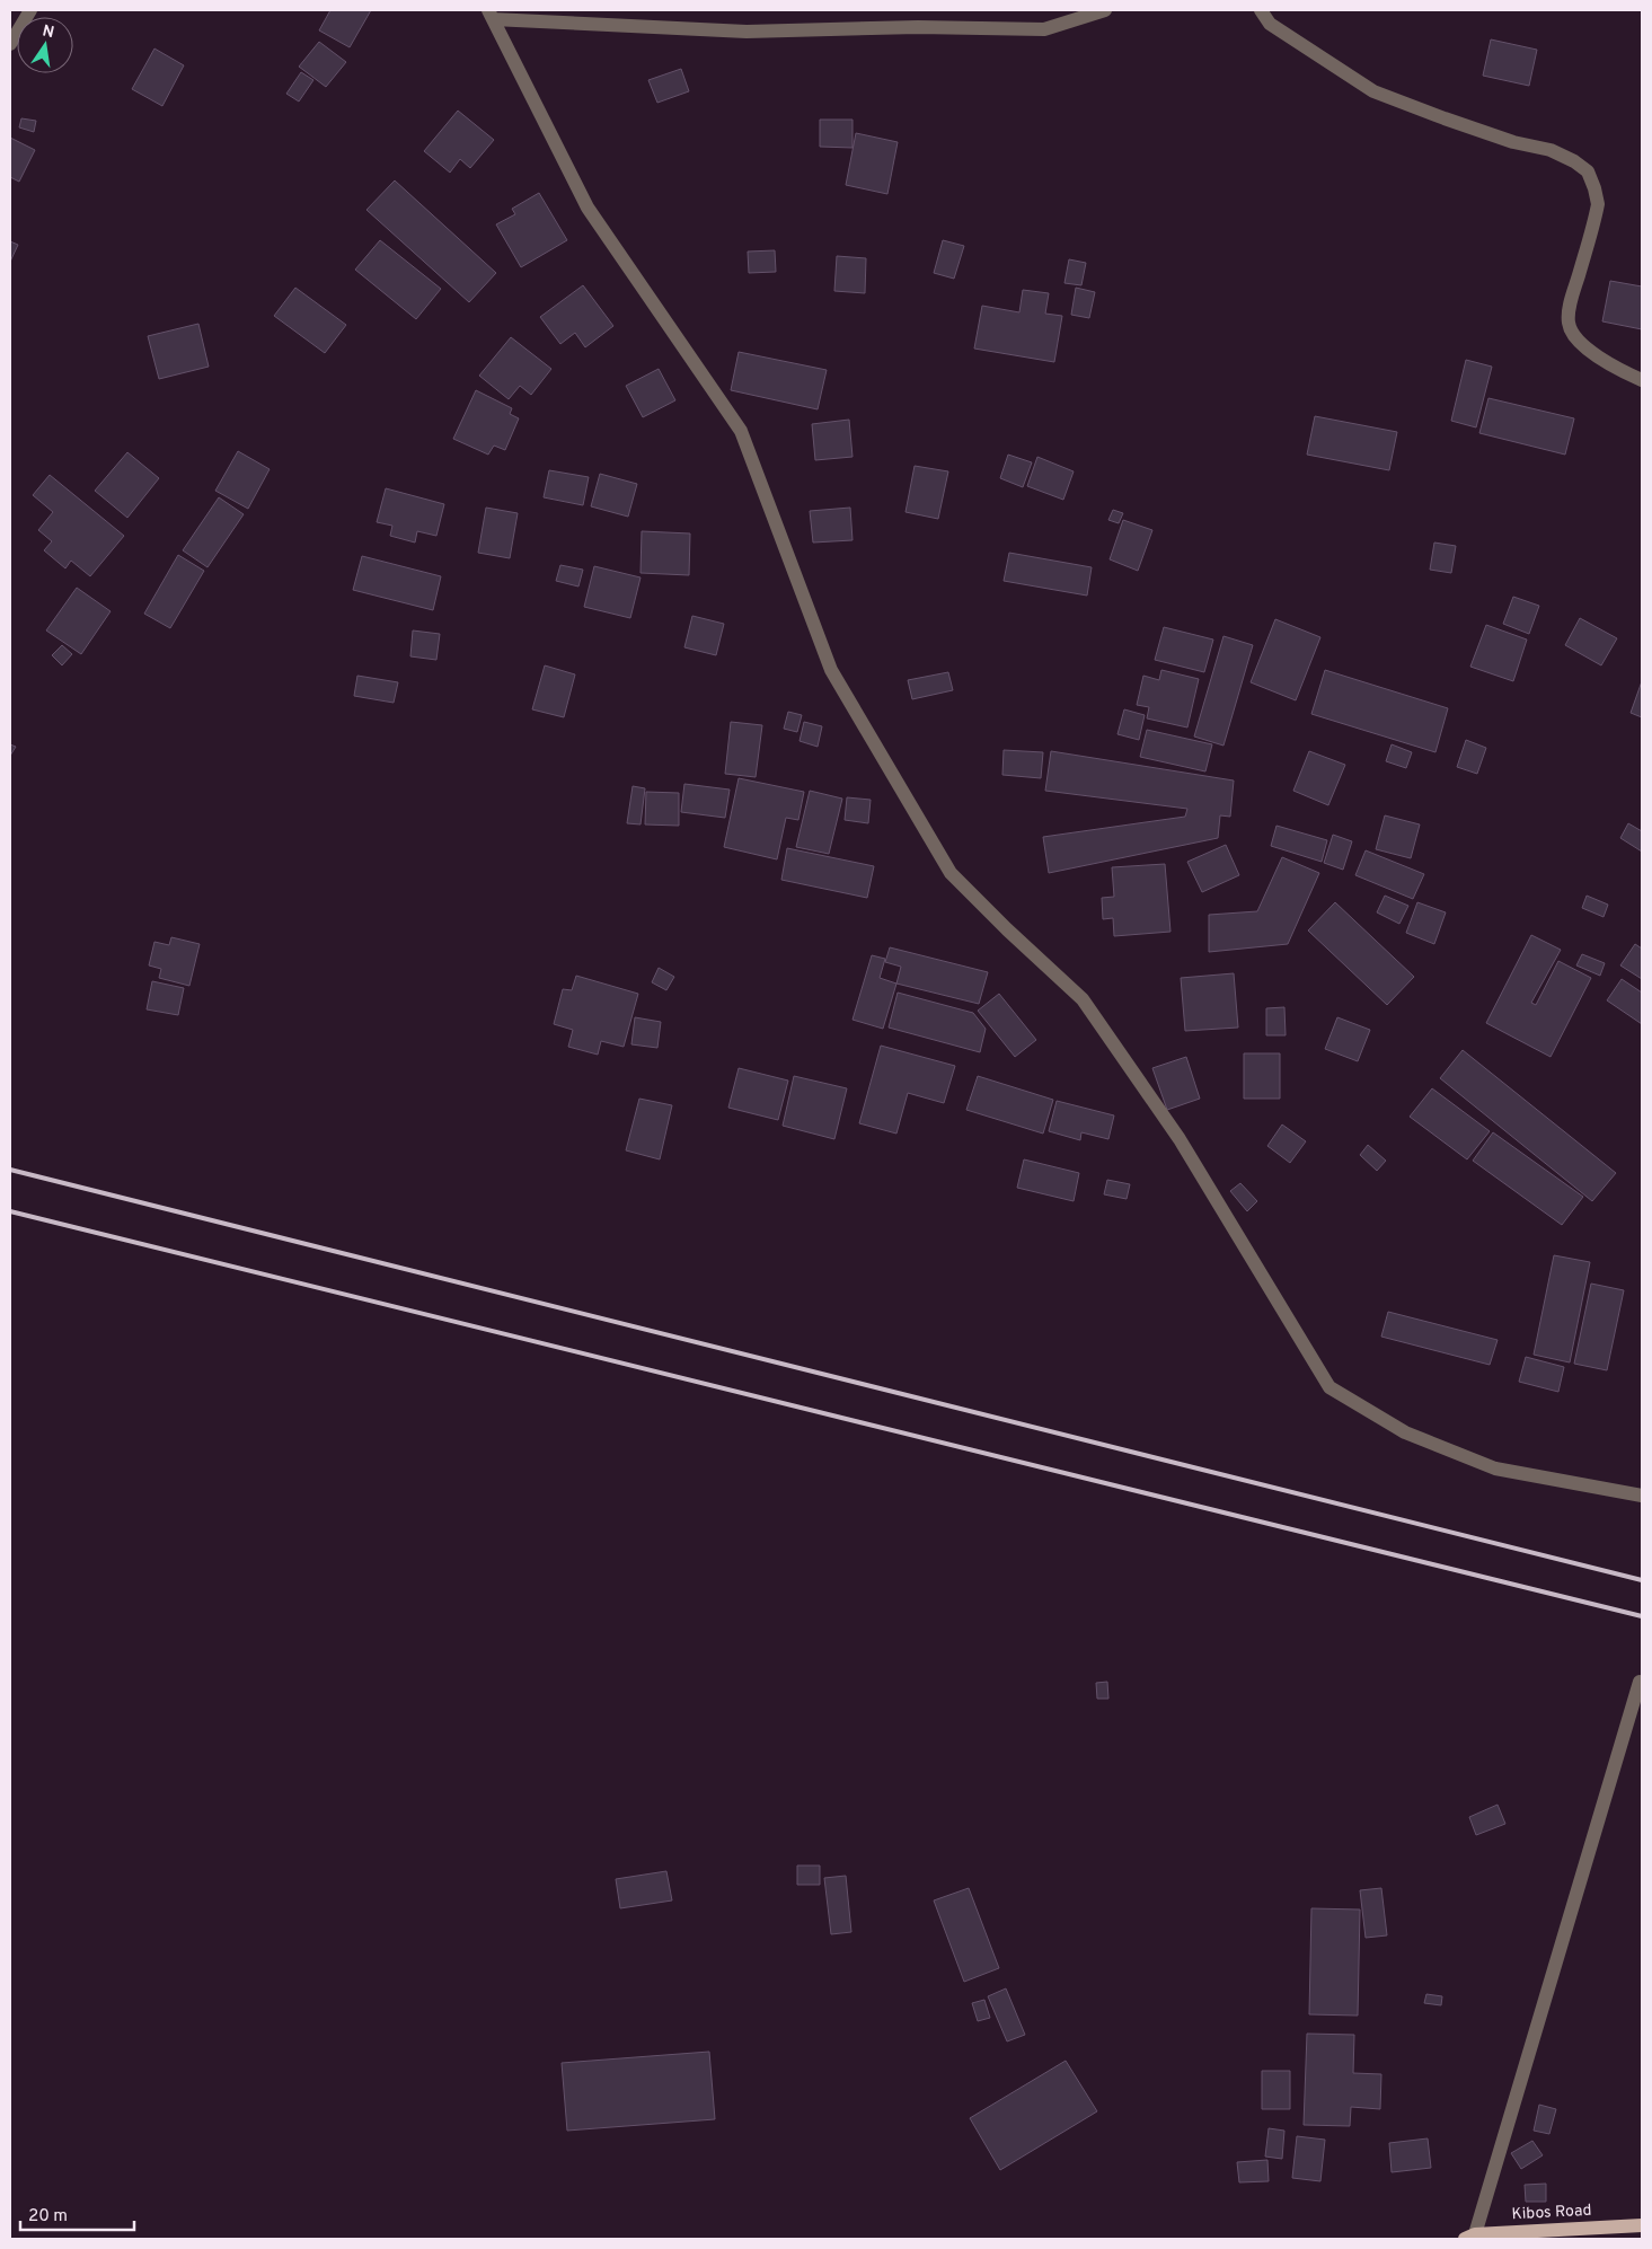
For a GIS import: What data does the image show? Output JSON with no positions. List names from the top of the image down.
{
  "streets": {
    "main road": ["Kibos Road"]
  },
  "scale_bar": "20 m",
  "north": "top"
}
